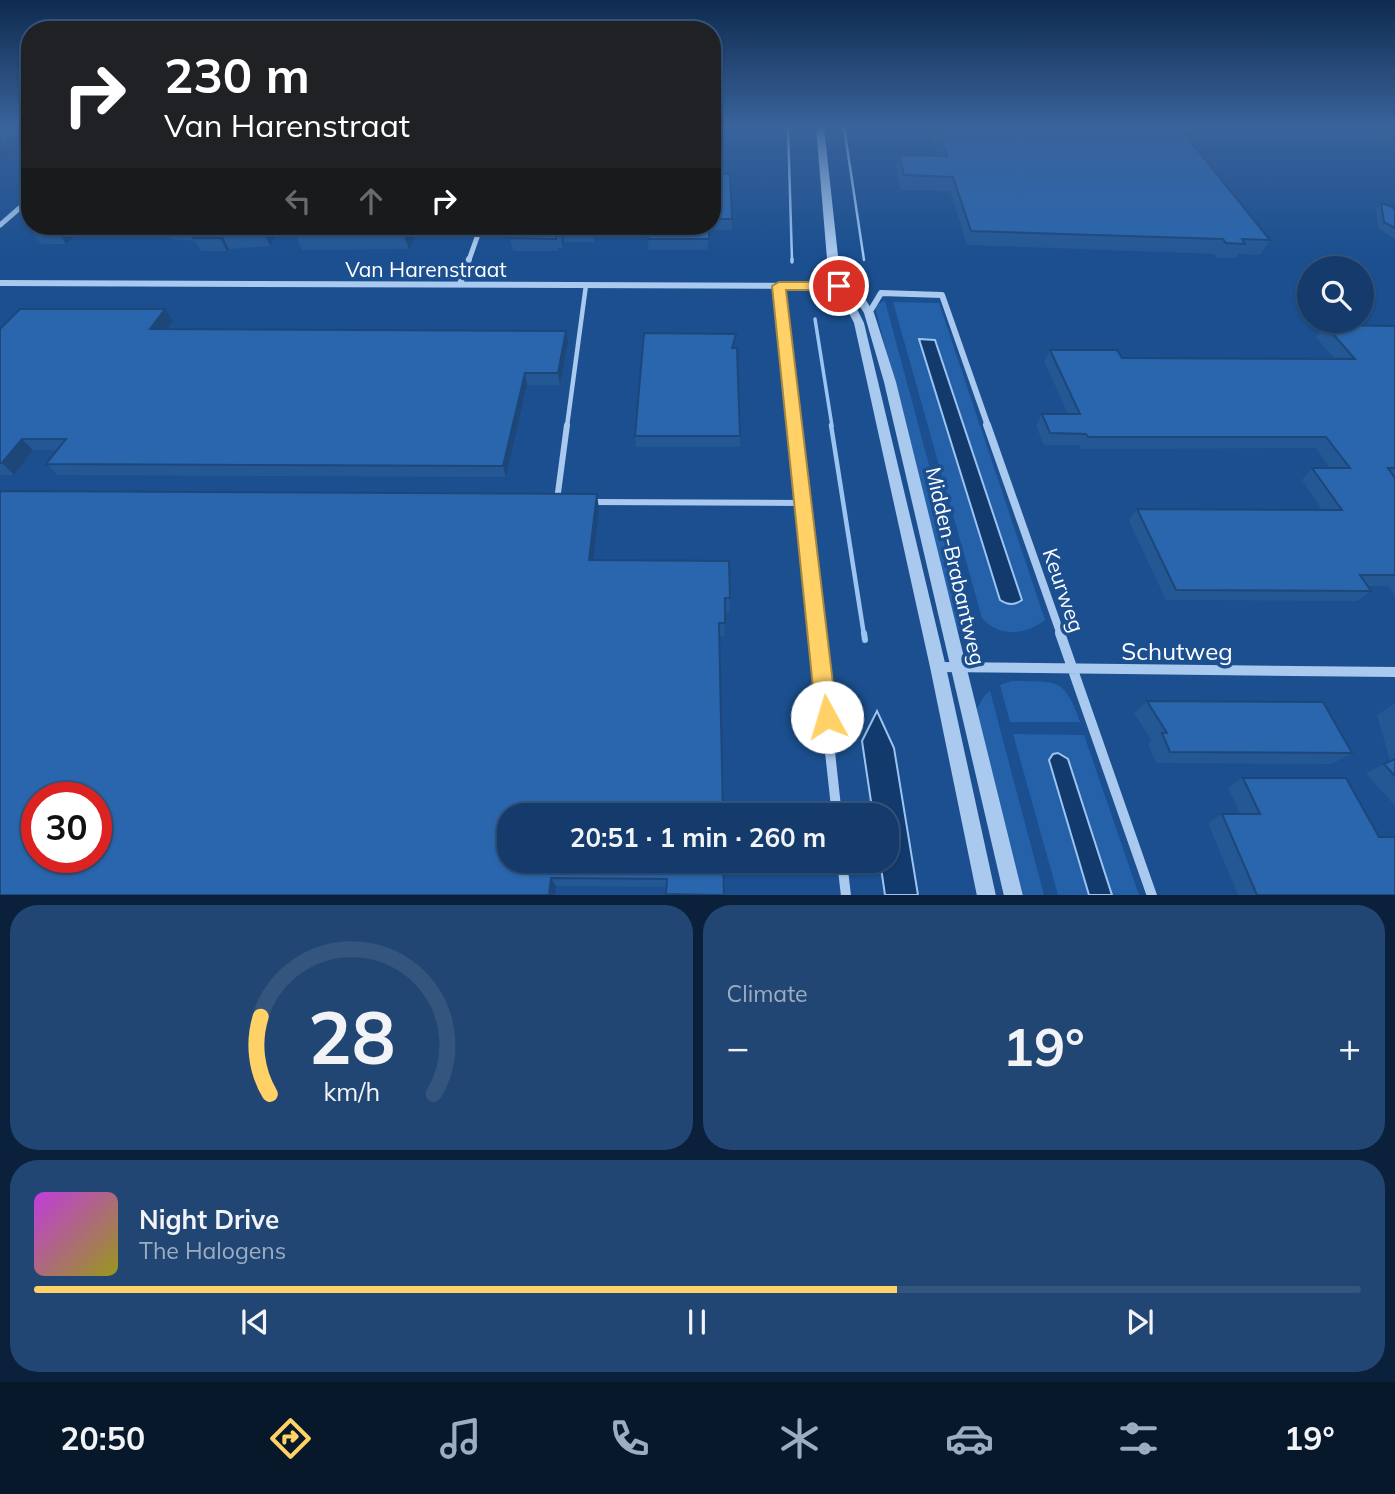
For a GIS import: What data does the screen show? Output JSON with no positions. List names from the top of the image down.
{
  "streets": {
    "street": [
      "Van Harenstraat",
      "Midden-Brabantweg",
      "Keurweg",
      "Schutweg"
    ]
  },
  "crossings": [
    ["Van Harenstraat", "Midden-Brabantweg"],
    ["Midden-Brabantweg", "Keurweg"],
    ["Midden-Brabantweg", "Schutweg"],
    ["Keurweg", "Schutweg"]
  ],
  "page": {
    "turn": ["230 m", "Van Harenstraat"],
    "limit": "30",
    "trip": "20:51 · 1 min · 260 m",
    "tile": "Climate",
    "heat": ["−", "19°", "+"],
    "song": ["Night Drive", "The Halogens"],
    "tabs": ["20:50", "19°"],
    "gauge": ["28", "km/h"]
  }
}
